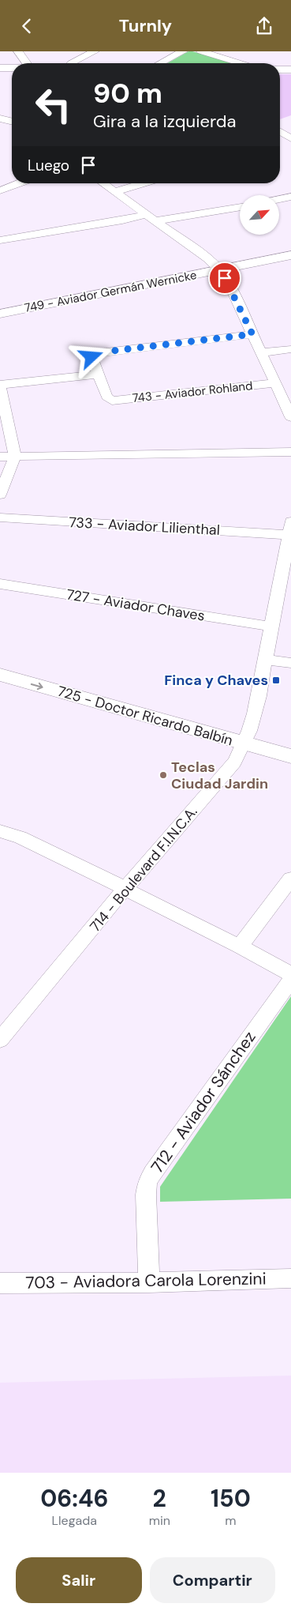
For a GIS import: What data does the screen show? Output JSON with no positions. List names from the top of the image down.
{
  "streets": {
    "street": [
      "749 - Aviador Germán Wernicke",
      "743 - Aviador Rohland",
      "733 - Aviador Lilienthal",
      "727 - Aviador Chaves",
      "725 - Doctor Ricardo Balbín",
      "714 - Boulevard F.I.N.C.A.",
      "712 - Aviador Sánchez",
      "703 - Aviadora Carola Lorenzini"
    ]
  },
  "crossings": [
    ["733 - Aviador Lilienthal", "714 - Boulevard F.I.N.C.A."],
    ["727 - Aviador Chaves", "714 - Boulevard F.I.N.C.A."],
    ["725 - Doctor Ricardo Balbín", "714 - Boulevard F.I.N.C.A."],
    ["712 - Aviador Sánchez", "703 - Aviadora Carola Lorenzini"]
  ],
  "places": {
    "transit": ["Finca y Chaves"],
    "other": ["Teclas Ciudad Jardin"]
  },
  "north": "top right",
  "page": {
    "header": "Turnly",
    "turn": ["90 m", "Gira a la izquierda"],
    "then": "Luego",
    "eta": [
      "06:46",
      "Llegada",
      "2",
      "min",
      "150",
      "m"
    ],
    "buttons": ["Salir", "Compartir"]
  }
}
